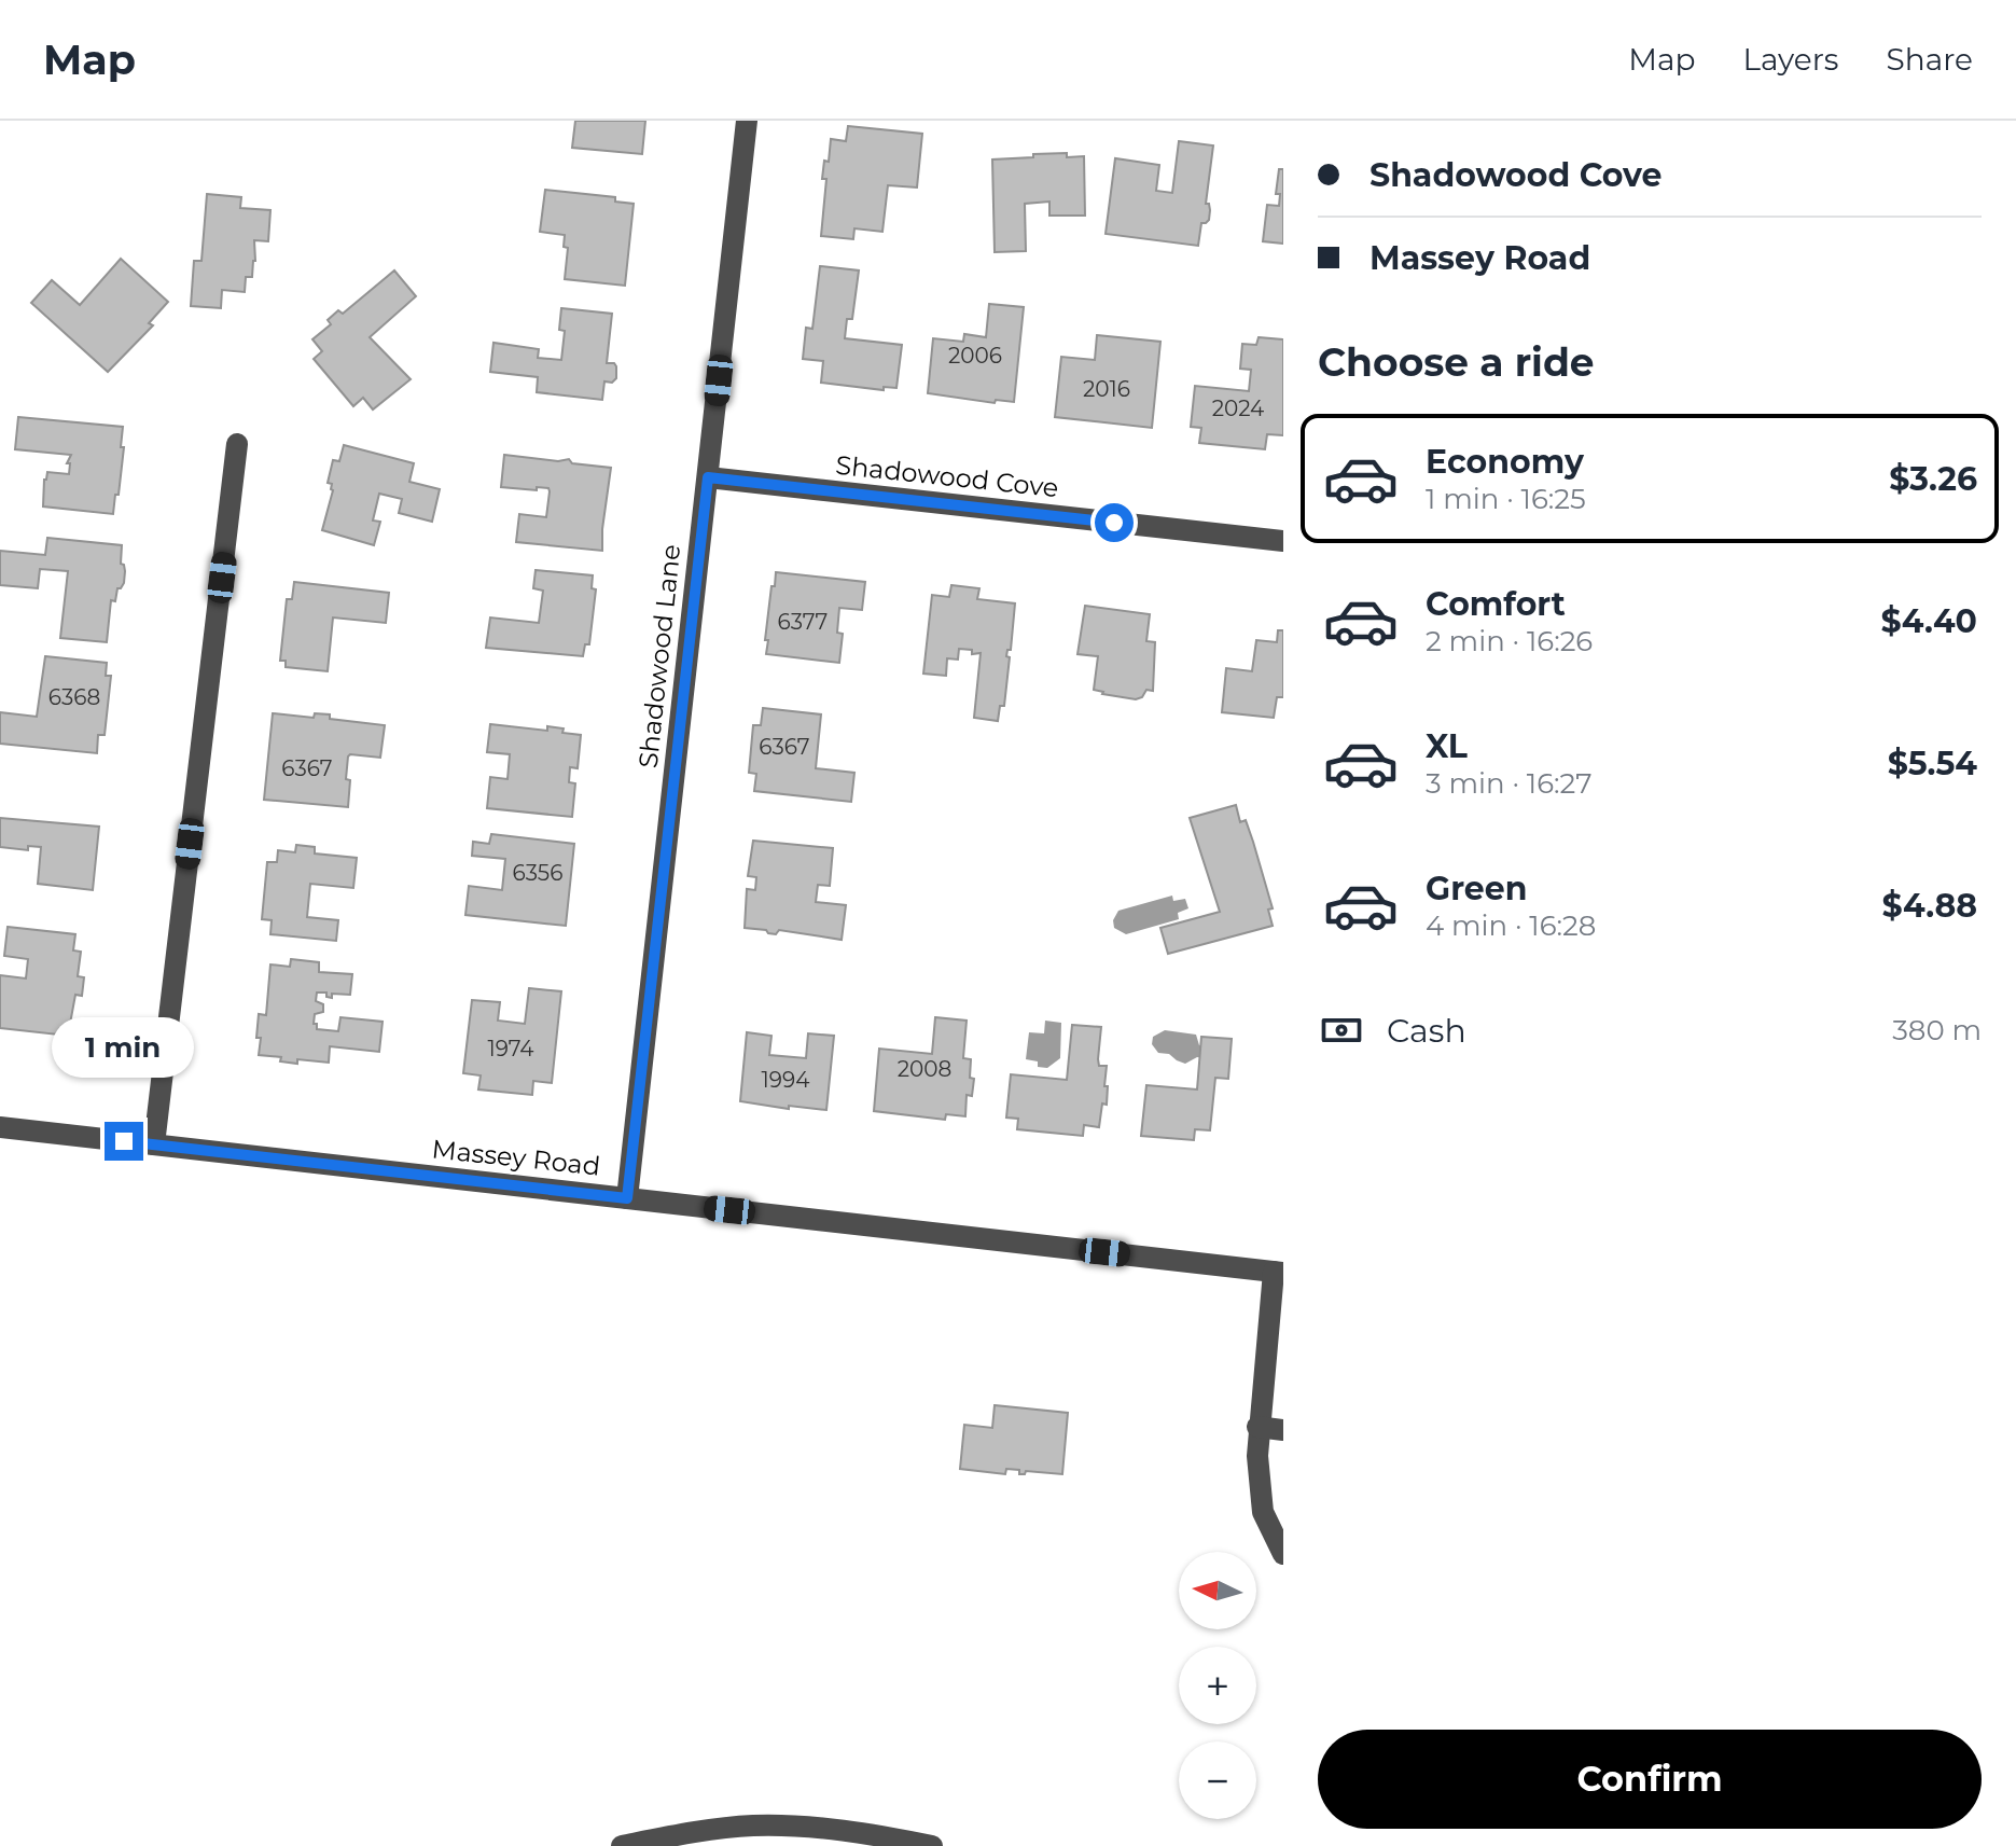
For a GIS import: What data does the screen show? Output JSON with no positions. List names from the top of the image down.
{
  "streets": {
    "street": ["Shadowood Cove", "Shadowood Lane", "Massey Road"]
  },
  "crossings": [
    ["Shadowood Cove", "Shadowood Lane"],
    ["Shadowood Lane", "Massey Road"]
  ],
  "house_numbers": [
    "2006",
    "2016",
    "2024",
    "6377",
    "6368",
    "6367",
    "6367",
    "6356",
    "1974",
    "2008",
    "1994"
  ],
  "north": "left",
  "page": {
    "header": "Map",
    "nav": ["Map", "Layers", "Share"],
    "banner": ["Shadowood Cove", "Massey Road"],
    "heading": "Choose a ride",
    "list": [
      {
        "name": "Economy",
        "note": "1 min · 16:25",
        "value": "$3.26"
      },
      {
        "name": "Comfort",
        "note": "2 min · 16:26",
        "value": "$4.40"
      },
      {
        "name": "XL",
        "note": "3 min · 16:27",
        "value": "$5.54"
      },
      {
        "name": "Green",
        "note": "4 min · 16:28",
        "value": "$4.88"
      }
    ],
    "pay": ["Cash", "380 m"],
    "bubble": "1 min",
    "map_buttons": ["+", "−"],
    "buttons": "Confirm"
  }
}
